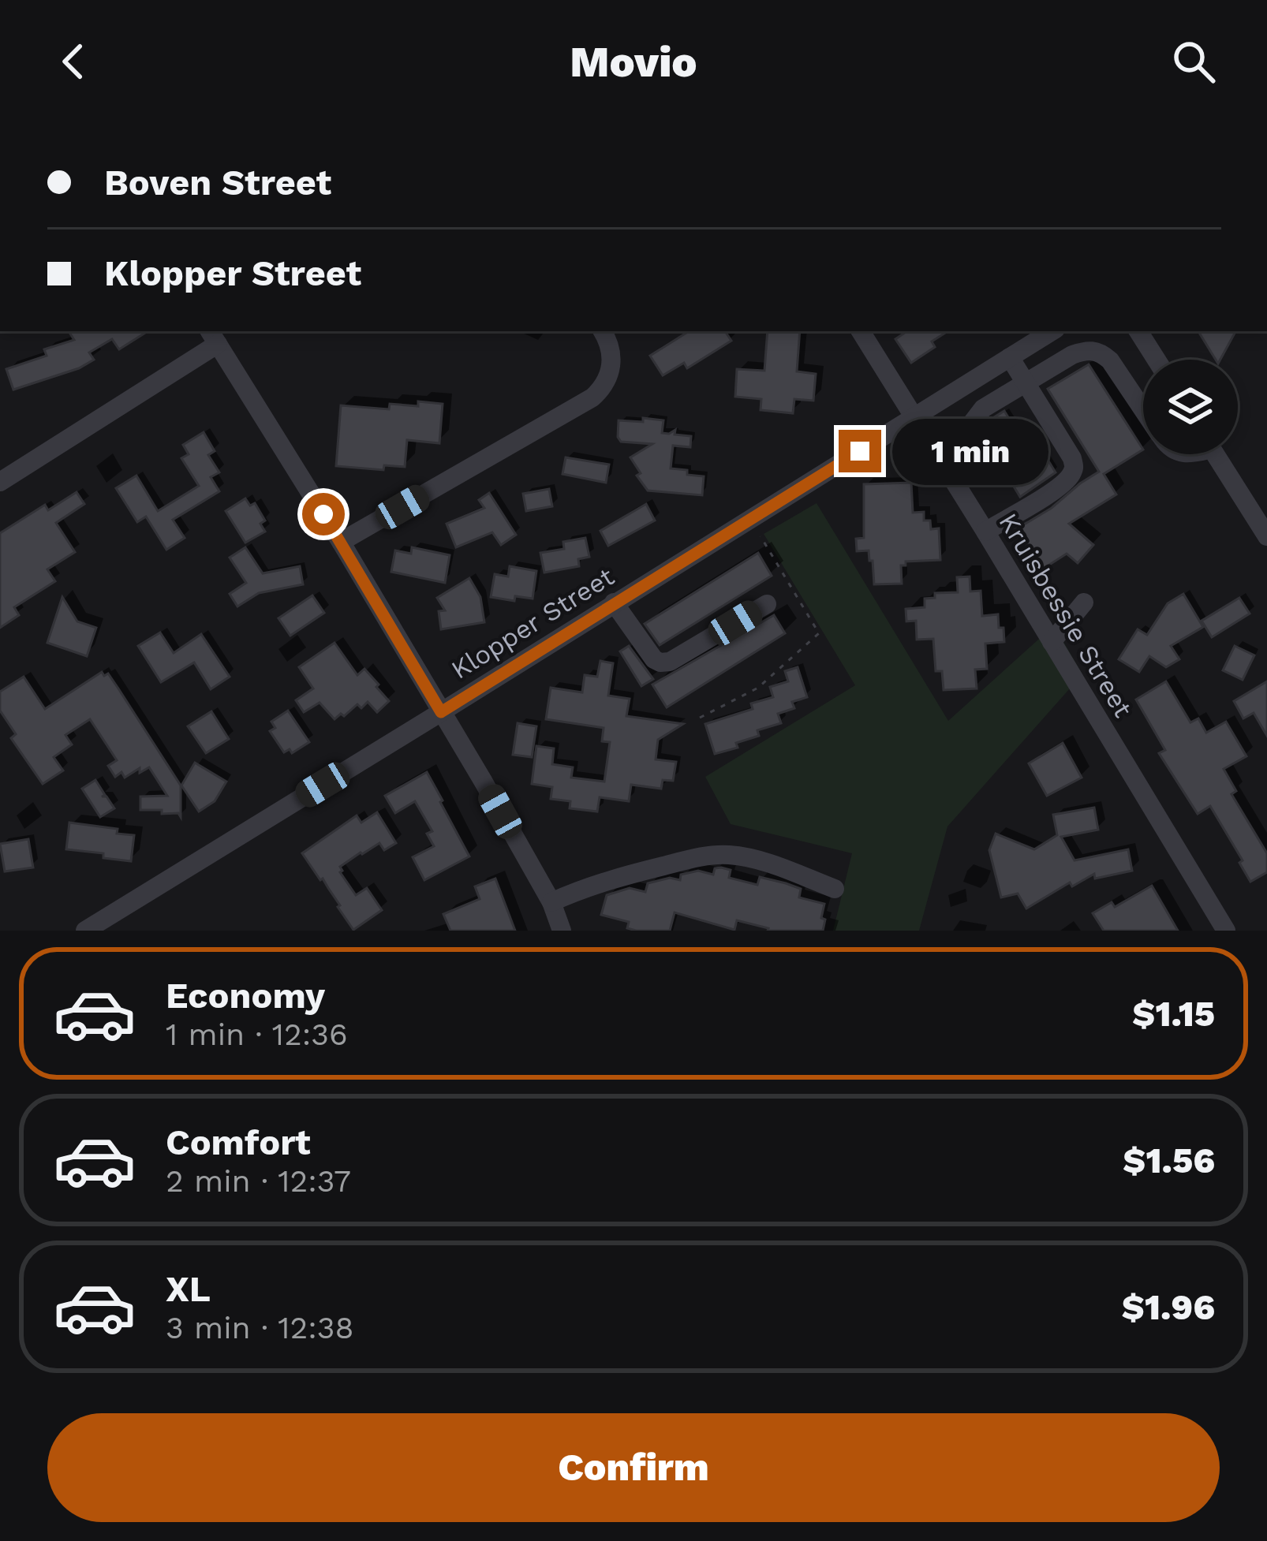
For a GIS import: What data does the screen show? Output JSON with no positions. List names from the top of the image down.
{
  "streets": {
    "street": ["Kruisbessie Street", "Klopper Street"]
  },
  "crossings": [
    ["Kruisbessie Street", "Klopper Street"]
  ],
  "page": {
    "header": "Movio",
    "banner": ["Boven Street", "Klopper Street"],
    "bubble": "1 min",
    "list": [
      {
        "name": "Economy",
        "note": "1 min · 12:36",
        "value": "$1.15"
      },
      {
        "name": "Comfort",
        "note": "2 min · 12:37",
        "value": "$1.56"
      },
      {
        "name": "XL",
        "note": "3 min · 12:38",
        "value": "$1.96"
      }
    ],
    "buttons": "Confirm"
  }
}
